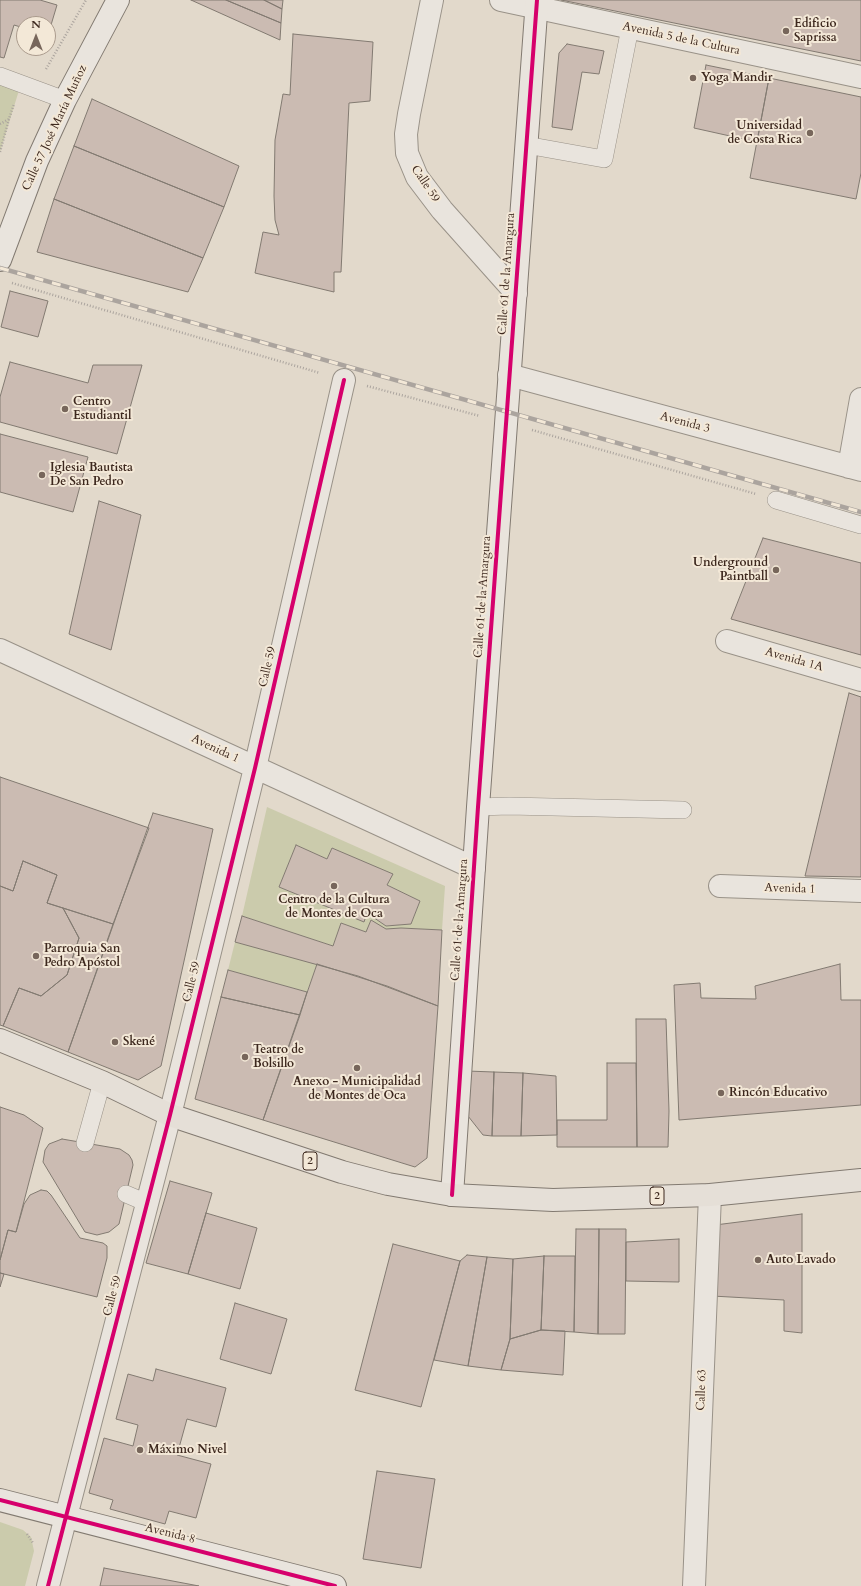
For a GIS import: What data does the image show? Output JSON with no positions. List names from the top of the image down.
{
  "streets": {
    "highway": ["2"],
    "street": [
      "Avenida 5 de la Cultura",
      "Calle 57 José María Muñoz",
      "Calle 59",
      "Calle 61 de la Amargura",
      "Avenida 3",
      "Avenida 1A",
      "Avenida 1",
      "Calle 63",
      "Avenida 8"
    ]
  },
  "crossings": [
    ["Avenida 5 de la Cultura", "Calle 61 de la Amargura"],
    ["Calle 59", "Calle 61 de la Amargura"],
    ["Calle 59", "Avenida 1"],
    ["Calle 59", "2"],
    ["Calle 59", "Avenida 8"],
    ["Calle 61 de la Amargura", "Avenida 3"],
    ["Calle 61 de la Amargura", "Avenida 1"],
    ["Calle 61 de la Amargura", "2"],
    ["2", "Calle 63"]
  ],
  "places": [
    "Edificio Saprissa",
    "Yoga Mandir",
    "Universidad de Costa Rica",
    "Centro Estudiantil",
    "Iglesia Bautista De San Pedro",
    "Underground Paintball",
    "Centro de la Cultura de Montes de Oca",
    "Parroquia San Pedro Apóstol",
    "Skené",
    "Teatro de Bolsillo",
    "Anexo - Municipalidad de Montes de Oca",
    "Rincón Educativo",
    "Auto Lavado",
    "Máximo Nivel"
  ],
  "north": "top"
}
